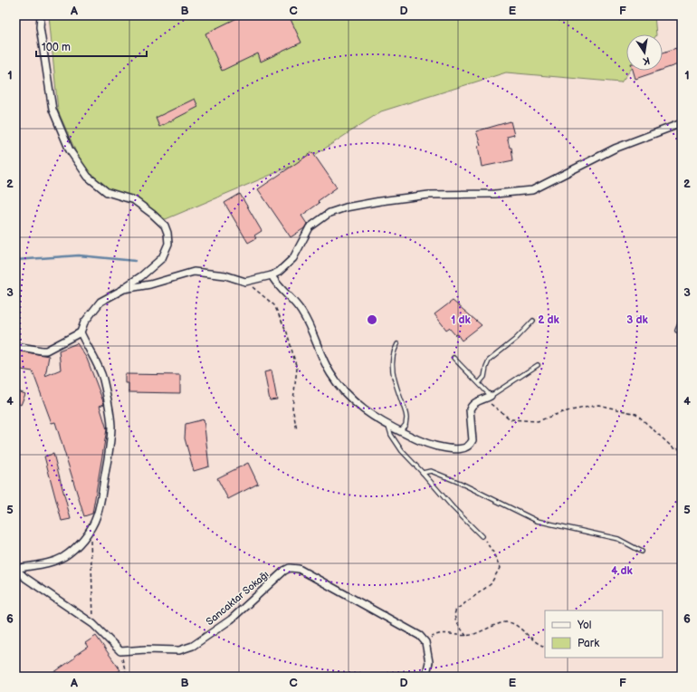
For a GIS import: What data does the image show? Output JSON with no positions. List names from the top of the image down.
{
  "streets": {
    "street": ["Sancaktar Sokağı"]
  },
  "legend": ["Yol", "Park"],
  "scale_bar": "100 m",
  "north": "bottom",
  "grid": {
    "columns": [
      "A",
      "B",
      "C",
      "D",
      "E",
      "F"
    ],
    "rows": [
      "1",
      "2",
      "3",
      "4",
      "5",
      "6"
    ]
  },
  "rings": [
    "1 dk",
    "2 dk",
    "3 dk",
    "4 dk"
  ]
}
